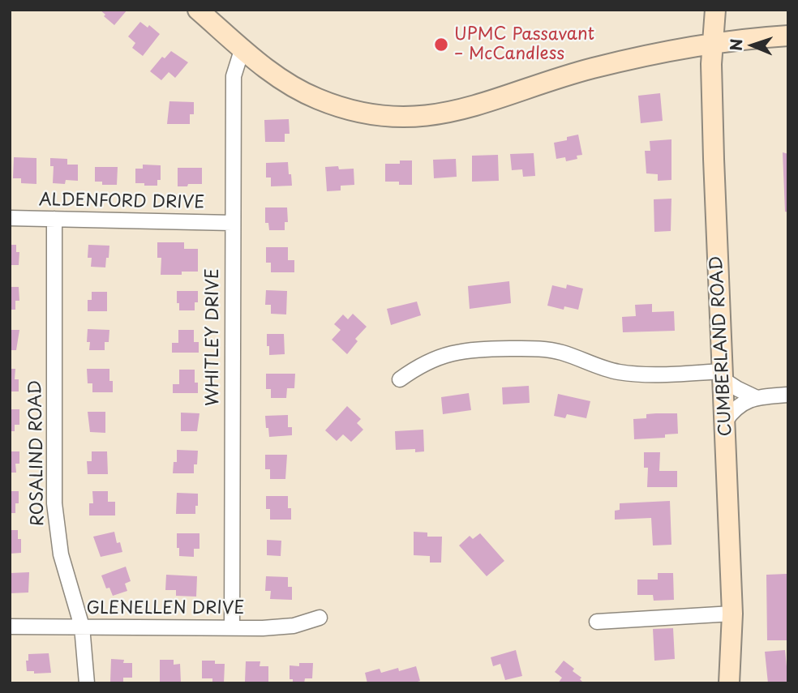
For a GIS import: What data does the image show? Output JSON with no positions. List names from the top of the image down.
{
  "streets": {
    "main road": ["CUMBERLAND ROAD"],
    "street": [
      "ALDENFORD DRIVE",
      "WHITLEY DRIVE",
      "ROSALIND ROAD",
      "GLENELLEN DRIVE"
    ]
  },
  "crossings": [
    ["ALDENFORD DRIVE", "WHITLEY DRIVE"],
    ["ALDENFORD DRIVE", "ROSALIND ROAD"],
    ["WHITLEY DRIVE", "GLENELLEN DRIVE"],
    ["ROSALIND ROAD", "GLENELLEN DRIVE"]
  ],
  "places": ["UPMC Passavant – McCandless"],
  "north": "left"
}
